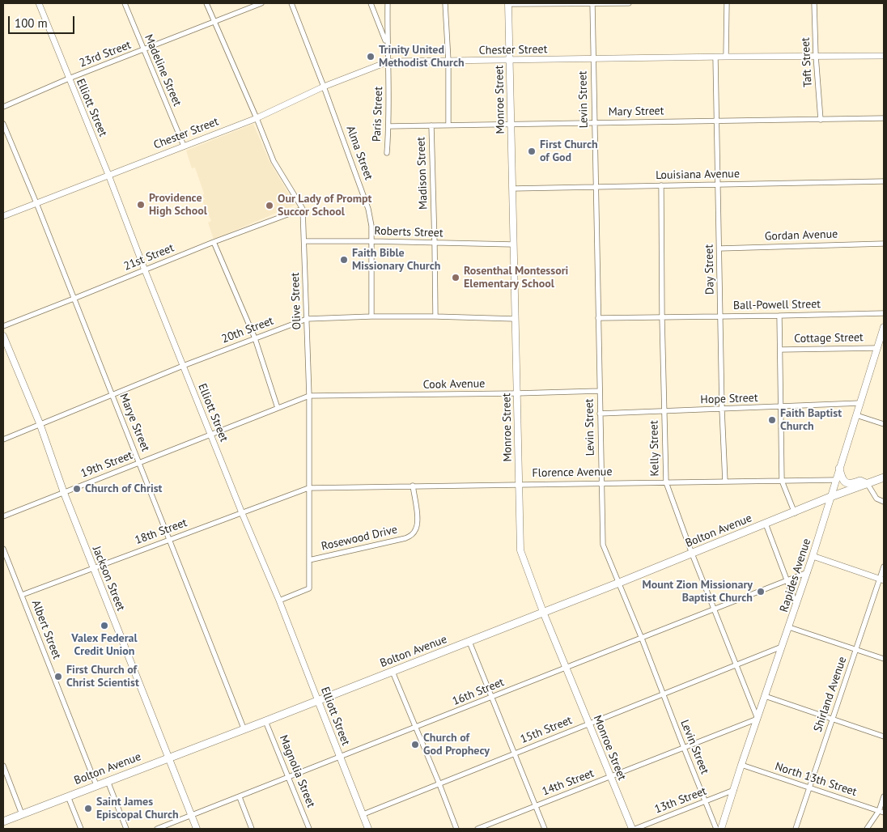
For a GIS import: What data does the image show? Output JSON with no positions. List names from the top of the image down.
{
  "streets": {
    "main road": [
      "Monroe Street",
      "Elliott Street",
      "Bolton Avenue",
      "Rapides Avenue",
      "Jackson Street"
    ],
    "street": [
      "Chester Street",
      "23rd Street",
      "Taft Street",
      "Madeline Street",
      "Levin Street",
      "Mary Street",
      "Paris Street",
      "Alma Street",
      "Madison Street",
      "Louisiana Avenue",
      "Roberts Street",
      "Gordan Avenue",
      "21st Street",
      "Day Street",
      "Olive Street",
      "Ball-Powell Street",
      "20th Street",
      "Cottage Street",
      "Cook Avenue",
      "Hope Street",
      "Marye Street",
      "Kelly Street",
      "19th Street",
      "Florence Avenue",
      "18th Street",
      "Rosewood Drive",
      "Albert Street",
      "16th Street",
      "Shirland Avenue",
      "15th Street",
      "Magnolia Street",
      "North 13th Street",
      "14th Street",
      "13th Street"
    ]
  },
  "crossings": [
    ["Chester Street", "Taft Street"],
    ["Chester Street", "Madeline Street"],
    ["Chester Street", "Monroe Street"],
    ["Chester Street", "Levin Street"],
    ["Chester Street", "Elliott Street"],
    ["Chester Street", "Paris Street"],
    ["Chester Street", "Alma Street"],
    ["Chester Street", "Day Street"],
    ["Chester Street", "Olive Street"],
    ["Chester Street", "Marye Street"],
    ["23rd Street", "Madeline Street"],
    ["23rd Street", "Elliott Street"],
    ["23rd Street", "Olive Street"],
    ["Taft Street", "Mary Street"],
    ["Monroe Street", "Mary Street"],
    ["Monroe Street", "Louisiana Avenue"],
    ["Monroe Street", "Roberts Street"],
    ["Monroe Street", "20th Street"],
    ["Monroe Street", "Cook Avenue"],
    ["Monroe Street", "Florence Avenue"],
    ["Monroe Street", "Bolton Avenue"],
    ["Monroe Street", "16th Street"],
    ["Monroe Street", "15th Street"],
    ["Monroe Street", "14th Street"],
    ["Levin Street", "Mary Street"],
    ["Levin Street", "Louisiana Avenue"],
    ["Levin Street", "Ball-Powell Street"],
    ["Levin Street", "Cook Avenue"],
    ["Levin Street", "Hope Street"],
    ["Levin Street", "Florence Avenue"],
    ["Levin Street", "Bolton Avenue"],
    ["Levin Street", "16th Street"],
    ["Levin Street", "15th Street"],
    ["Levin Street", "14th Street"],
    ["Levin Street", "13th Street"],
    ["Elliott Street", "21st Street"],
    ["Elliott Street", "Olive Street"],
    ["Elliott Street", "20th Street"],
    ["Elliott Street", "19th Street"],
    ["Elliott Street", "Bolton Avenue"],
    ["Elliott Street", "18th Street"],
    ["Elliott Street", "16th Street"],
    ["Elliott Street", "15th Street"],
    ["Mary Street", "Paris Street"],
    ["Mary Street", "Madison Street"],
    ["Mary Street", "Day Street"],
    ["Alma Street", "Roberts Street"],
    ["Alma Street", "20th Street"],
    ["Madison Street", "Roberts Street"],
    ["Madison Street", "20th Street"],
    ["Louisiana Avenue", "Day Street"],
    ["Louisiana Avenue", "Kelly Street"],
    ["Roberts Street", "Olive Street"],
    ["Gordan Avenue", "Day Street"],
    ["21st Street", "Olive Street"],
    ["21st Street", "Marye Street"],
    ["Day Street", "Ball-Powell Street"],
    ["Day Street", "Hope Street"],
    ["Day Street", "Florence Avenue"],
    ["Olive Street", "20th Street"],
    ["Olive Street", "Cook Avenue"],
    ["Olive Street", "19th Street"],
    ["Olive Street", "Florence Avenue"],
    ["Olive Street", "18th Street"],
    ["Olive Street", "Rosewood Drive"],
    ["Ball-Powell Street", "Kelly Street"],
    ["20th Street", "Marye Street"],
    ["20th Street", "Jackson Street"],
    ["Cottage Street", "Rapides Avenue"],
    ["Cook Avenue", "19th Street"],
    ["Hope Street", "Kelly Street"],
    ["Hope Street", "Rapides Avenue"],
    ["Marye Street", "19th Street"],
    ["Marye Street", "Bolton Avenue"],
    ["Marye Street", "18th Street"],
    ["Kelly Street", "Florence Avenue"],
    ["Kelly Street", "Bolton Avenue"],
    ["Kelly Street", "Rapides Avenue"],
    ["Kelly Street", "16th Street"],
    ["Kelly Street", "15th Street"],
    ["Kelly Street", "14th Street"],
    ["19th Street", "Jackson Street"],
    ["Florence Avenue", "18th Street"],
    ["Florence Avenue", "Rosewood Drive"],
    ["Florence Avenue", "Rapides Avenue"],
    ["Bolton Avenue", "Rapides Avenue"],
    ["Bolton Avenue", "Jackson Street"],
    ["Bolton Avenue", "Albert Street"],
    ["Bolton Avenue", "Magnolia Street"],
    ["18th Street", "Jackson Street"],
    ["18th Street", "Albert Street"],
    ["Rapides Avenue", "16th Street"],
    ["Rapides Avenue", "15th Street"],
    ["Rapides Avenue", "North 13th Street"],
    ["Rapides Avenue", "14th Street"],
    ["Rapides Avenue", "13th Street"],
    ["Jackson Street", "16th Street"],
    ["16th Street", "Magnolia Street"],
    ["Shirland Avenue", "North 13th Street"]
  ],
  "places": [
    "Trinity United Methodist Church",
    "First Church of God",
    "Providence High School",
    "Our Lady of Prompt Succor School",
    "Faith Bible Missionary Church",
    "Rosenthal Montessori Elementary School",
    "Faith Baptist Church",
    "Church of Christ",
    "Mount Zion Missionary Baptist Church",
    "Valex Federal Credit Union",
    "First Church of Christ Scientist",
    "Church of God Prophecy",
    "Saint James Episcopal Church"
  ],
  "scale_bar": "100 m"
}
